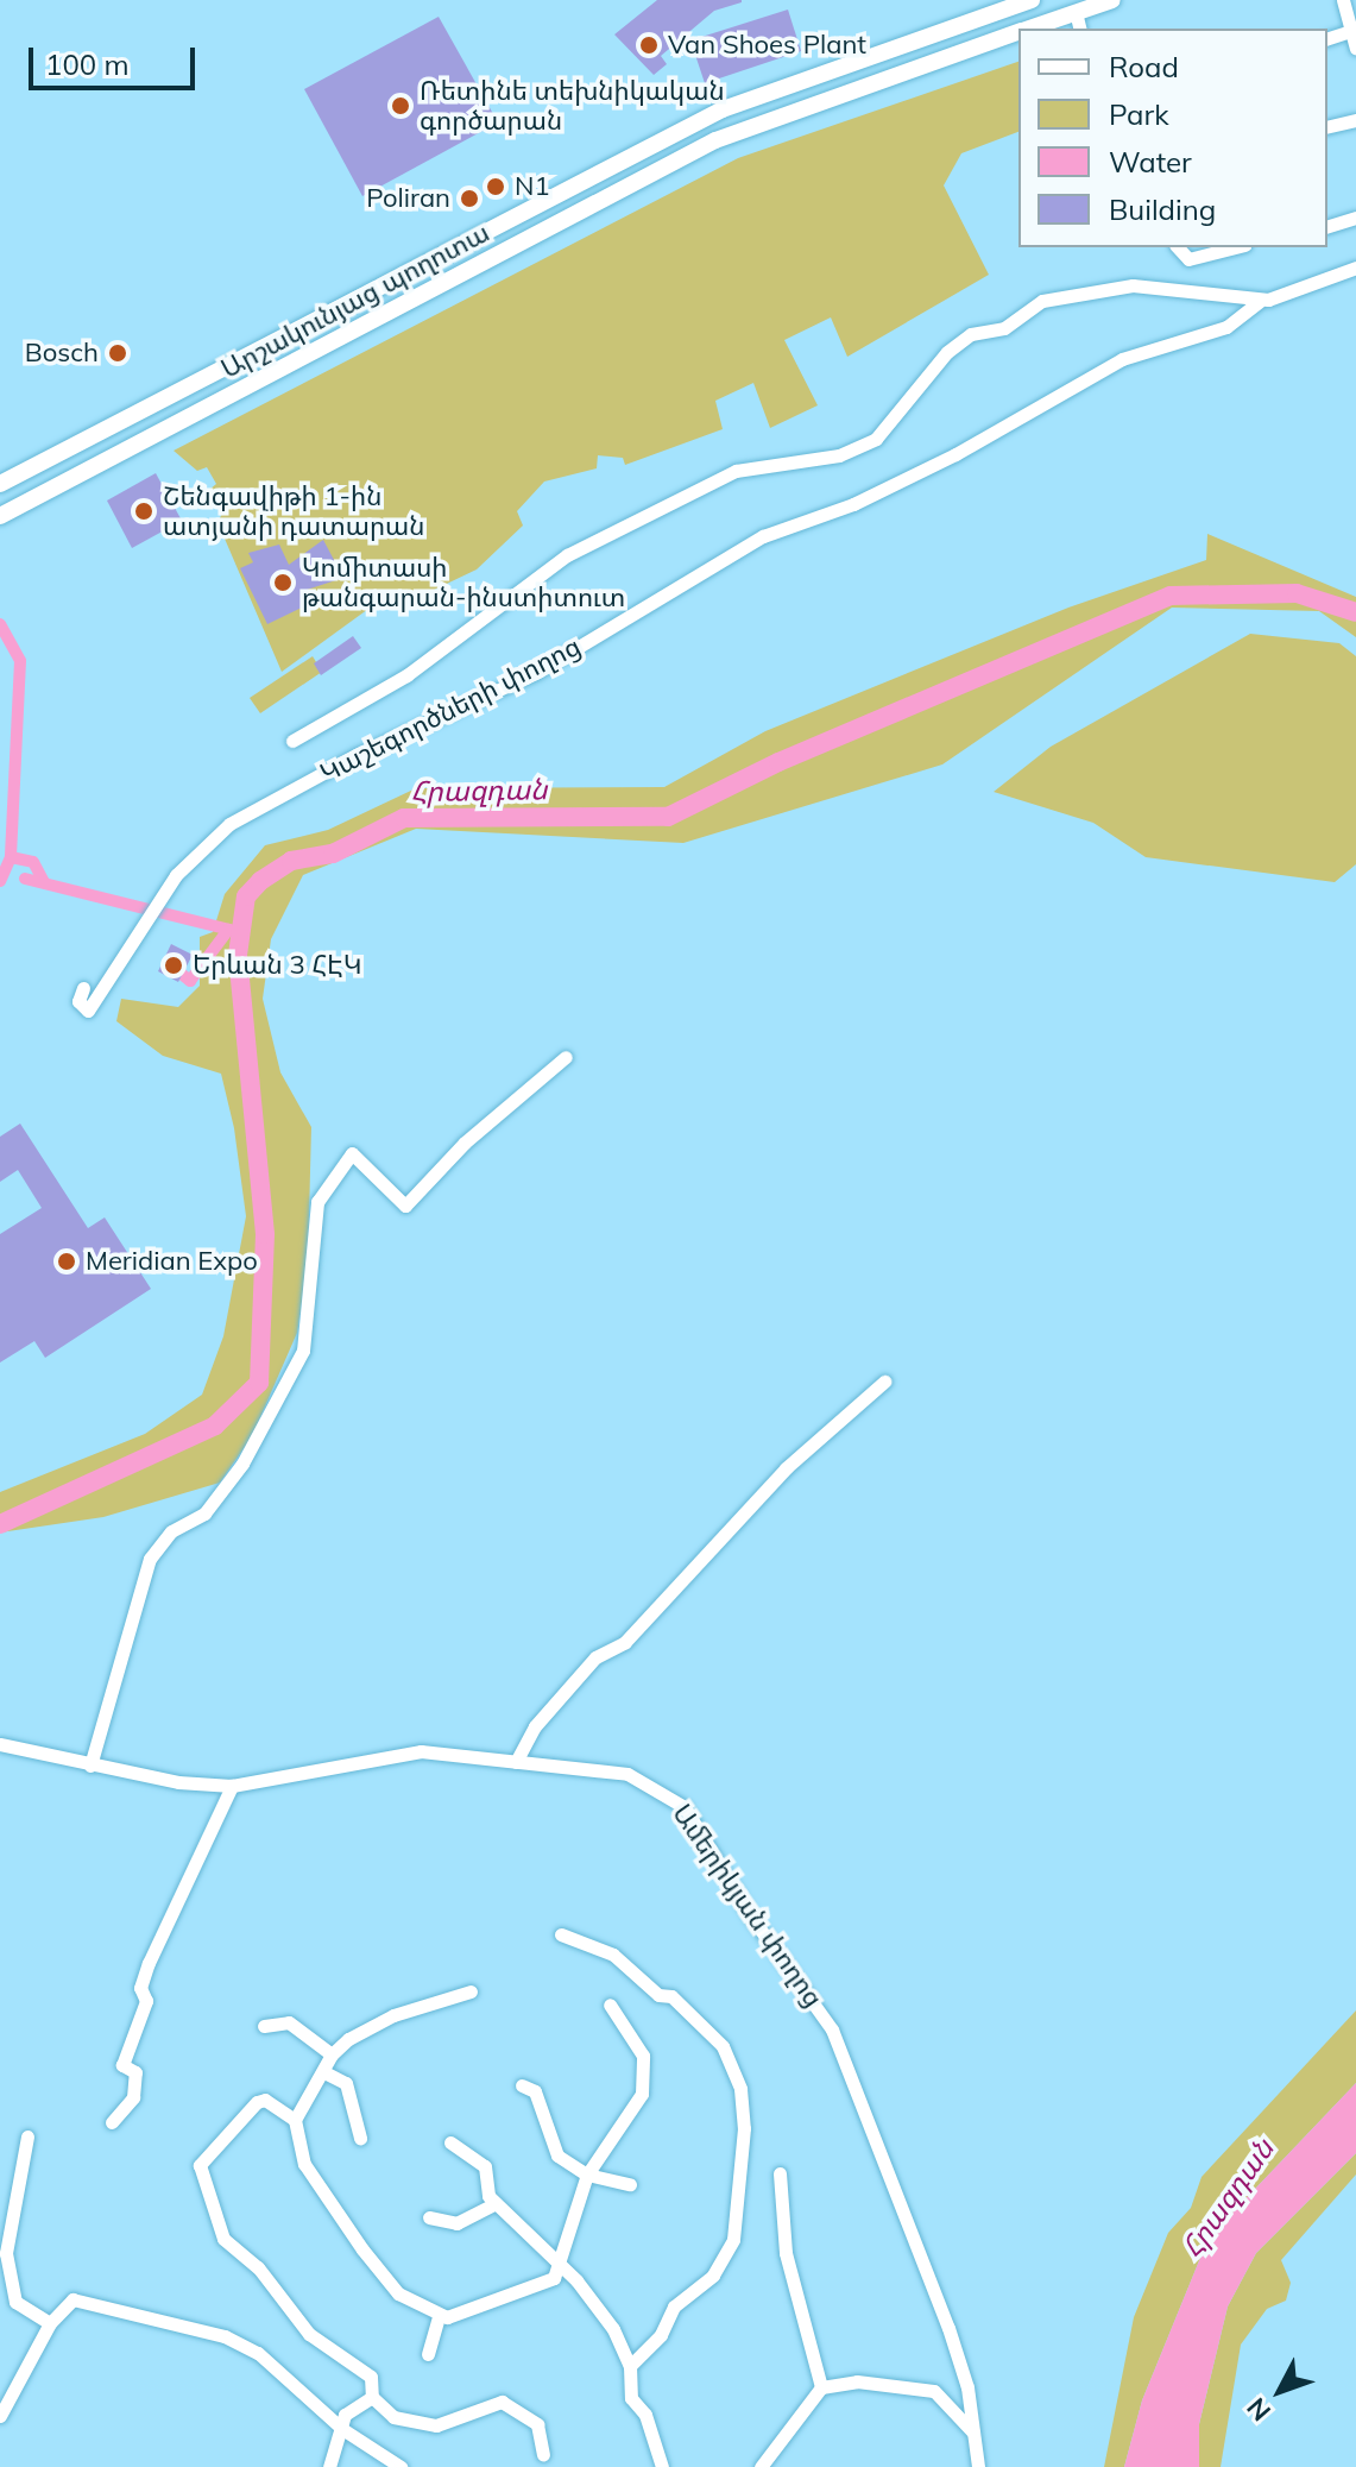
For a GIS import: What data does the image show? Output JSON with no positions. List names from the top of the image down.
{
  "streets": {
    "main road": ["Արշակունյաց պողոտա"],
    "street": ["Կաշեգործների փողոց", "Ամերիկյան փողոց"]
  },
  "water": ["Հրազդան"],
  "places": [
    "Van Shoes Plant",
    "Ռետինե տեխնիկական գործարան",
    "N1",
    "Poliran",
    "Bosch",
    "Շենգավիթի 1-ին ատյանի դատարան",
    "Կոմիտասի թանգարան-ինստիտուտ",
    "Երևան 3 ՀԷԿ",
    "Meridian Expo"
  ],
  "legend": [
    "Road",
    "Park",
    "Water",
    "Building"
  ],
  "scale_bar": "100 m",
  "north": "bottom left"
}
